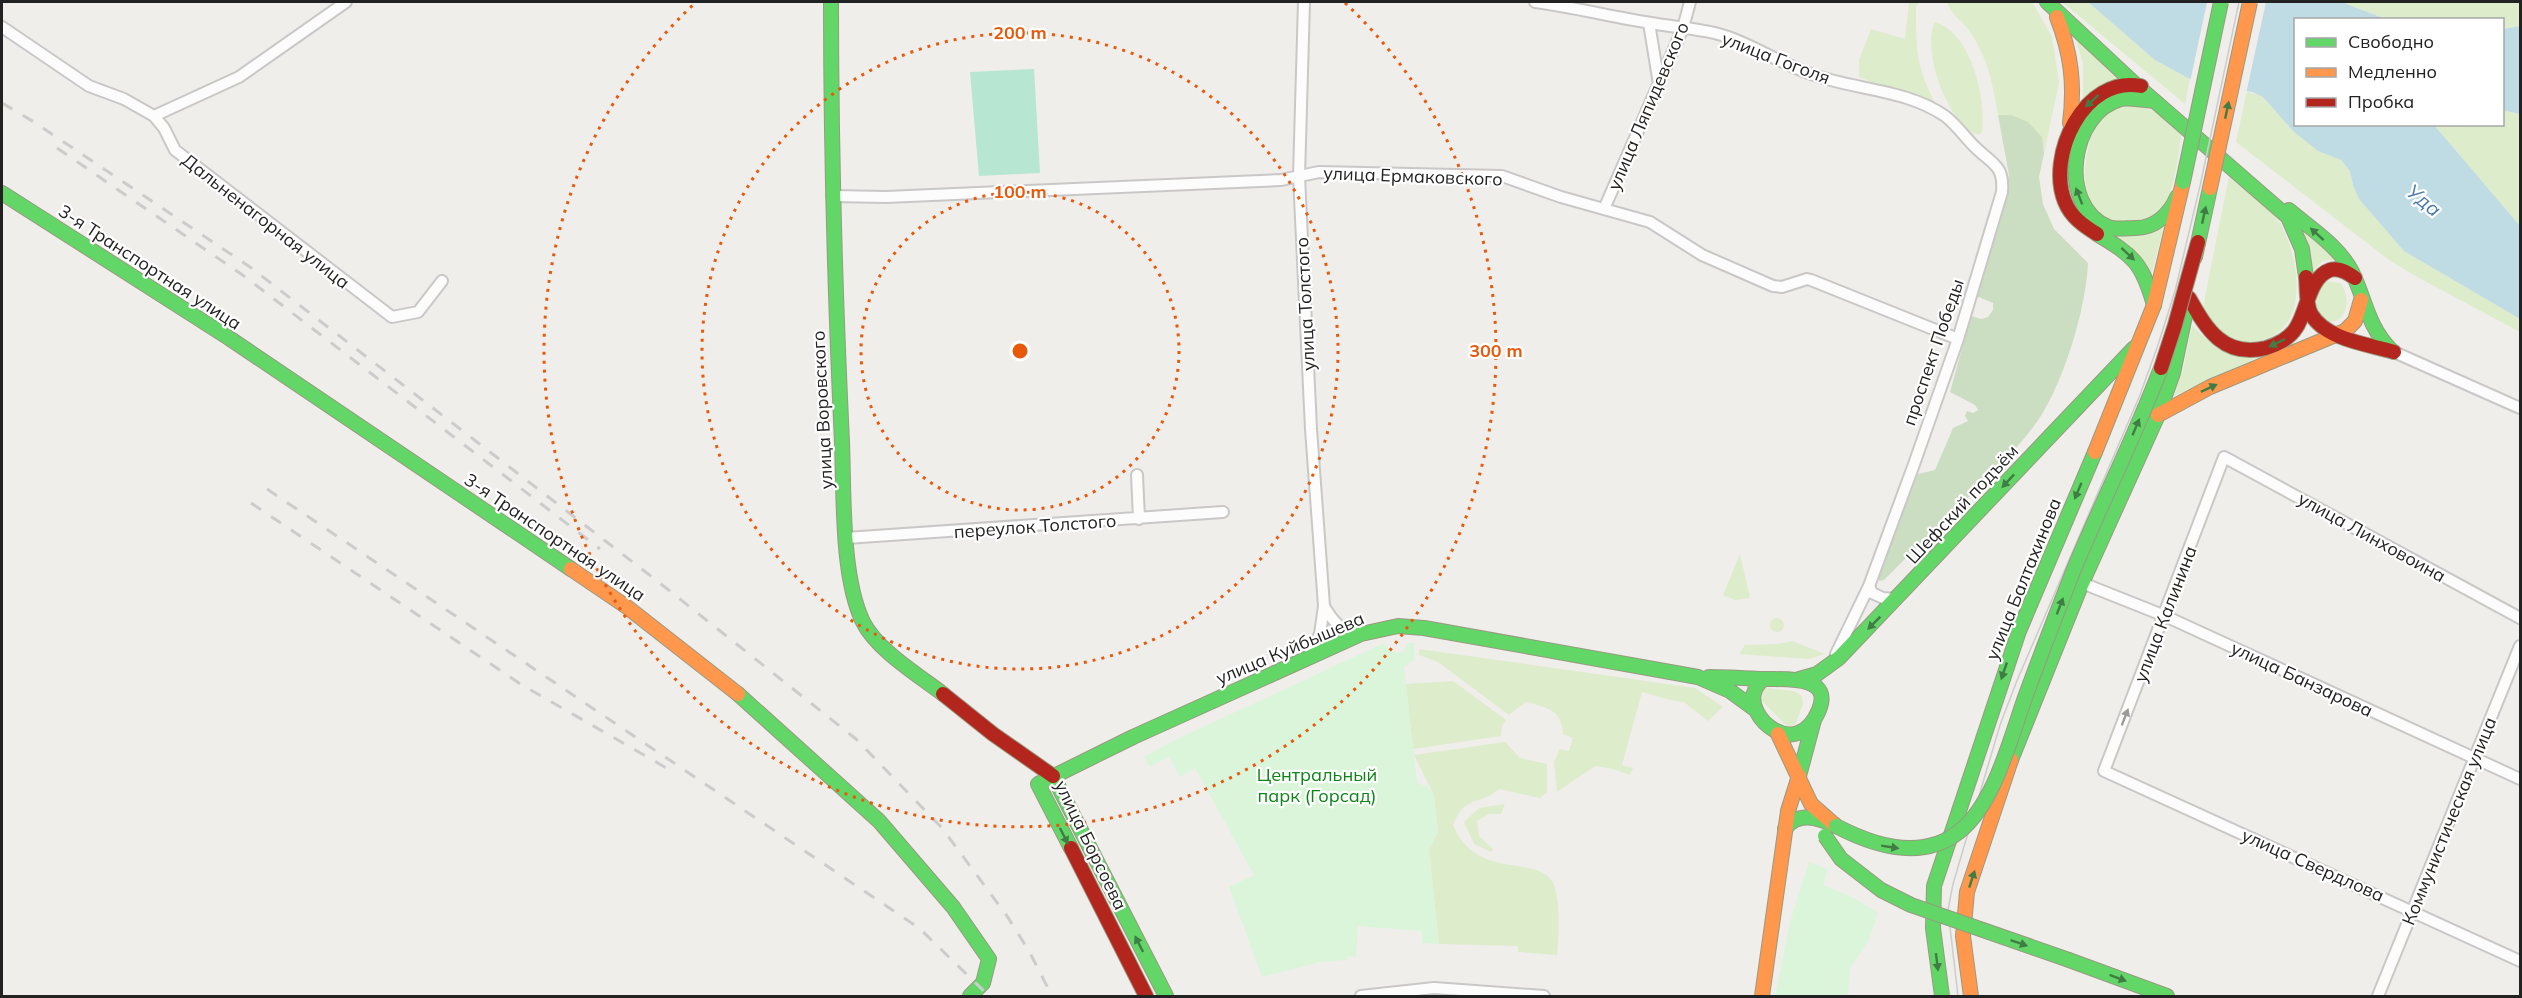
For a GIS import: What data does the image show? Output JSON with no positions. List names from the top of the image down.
{
  "streets": {
    "main road": [
      "3-я Транспортная улица",
      "улица Воровского",
      "Шефский подъём",
      "улица Балтахинова",
      "улица Куйбышева",
      "улица Борсоева"
    ],
    "street": [
      "улица Гоголя",
      "улица Ляпидевского",
      "улица Ермаковского",
      "Дальненагорная улица",
      "улица Толстого",
      "проспект Победы",
      "переулок Толстого",
      "улица Линховоина",
      "улица Калинина",
      "улица Банзарова",
      "Коммунистическая улица",
      "улица Свердлова"
    ]
  },
  "crossings": [
    ["улица Гоголя", "улица Ляпидевского"],
    ["улица Гоголя", "проспект Победы"],
    ["улица Ляпидевского", "улица Ермаковского"],
    ["улица Ермаковского", "улица Толстого"],
    ["улица Ермаковского", "проспект Победы"],
    ["улица Ермаковского", "улица Воровского"],
    ["улица Толстого", "улица Куйбышева"],
    ["проспект Победы", "Шефский подъём"],
    ["улица Воровского", "переулок Толстого"],
    ["Шефский подъём", "улица Балтахинова"],
    ["Шефский подъём", "улица Куйбышева"],
    ["улица Линховоина", "улица Калинина"],
    ["улица Калинина", "улица Банзарова"],
    ["улица Калинина", "улица Свердлова"],
    ["улица Куйбышева", "улица Борсоева"],
    ["улица Банзарова", "Коммунистическая улица"],
    ["Коммунистическая улица", "улица Свердлова"]
  ],
  "one_way": ["улица Калинина"],
  "water": ["Уда"],
  "parks": ["Центральный парк (Горсад)"],
  "legend": ["Свободно", "Медленно", "Пробка"],
  "rings": ["200 m", "100 m", "300 m"]
}
